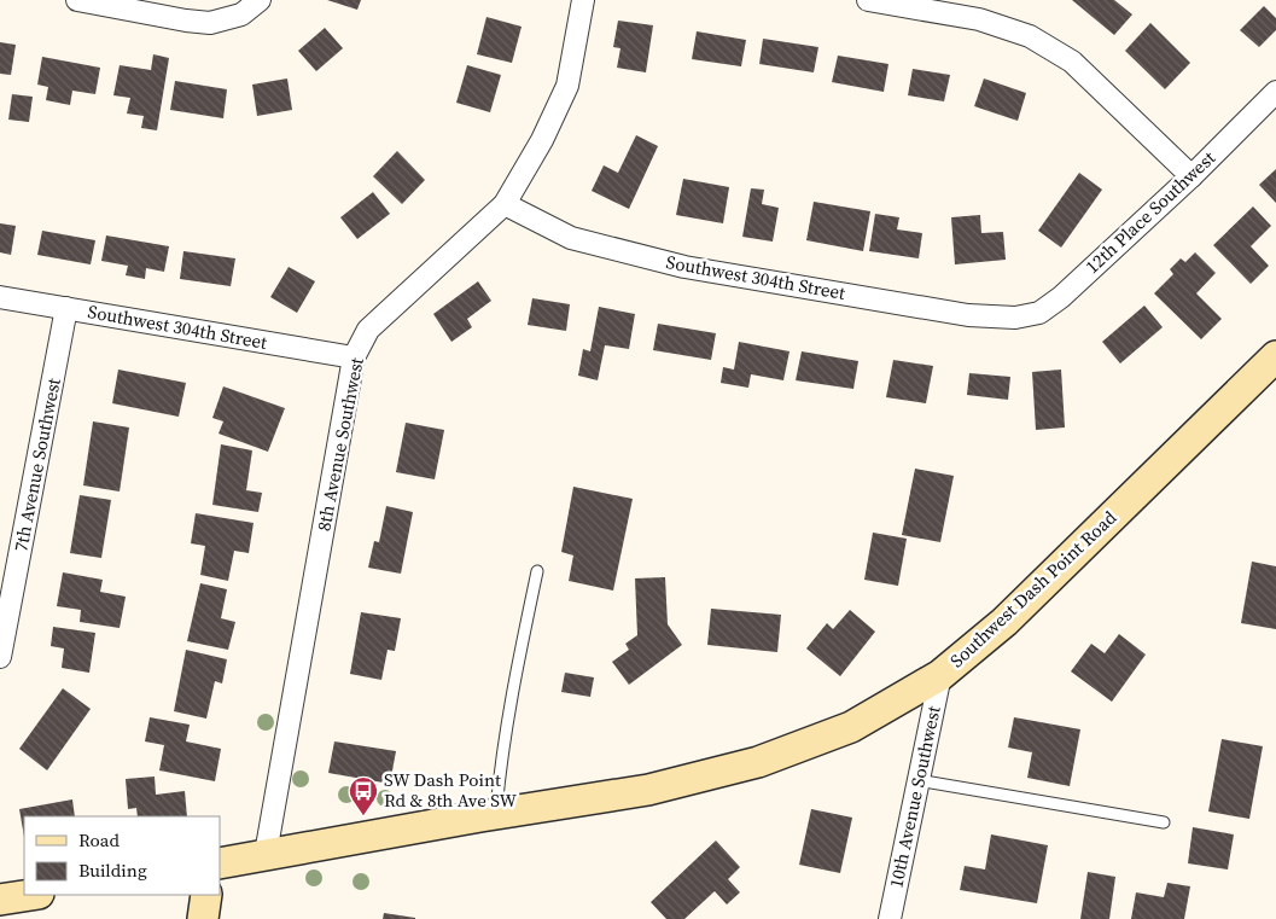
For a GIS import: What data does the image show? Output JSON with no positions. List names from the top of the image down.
{
  "streets": {
    "main road": ["Southwest Dash Point Road"],
    "street": [
      "12th Place Southwest",
      "Southwest 304th Street",
      "8th Avenue Southwest",
      "7th Avenue Southwest",
      "10th Avenue Southwest"
    ]
  },
  "crossings": [
    ["12th Place Southwest", "Southwest 304th Street"],
    ["Southwest 304th Street", "8th Avenue Southwest"],
    ["Southwest 304th Street", "7th Avenue Southwest"],
    ["8th Avenue Southwest", "Southwest Dash Point Road"],
    ["Southwest Dash Point Road", "10th Avenue Southwest"]
  ],
  "places": {
    "bus stop": ["SW Dash Point Rd & 8th Ave SW"]
  },
  "legend": ["Road", "Building"]
}
